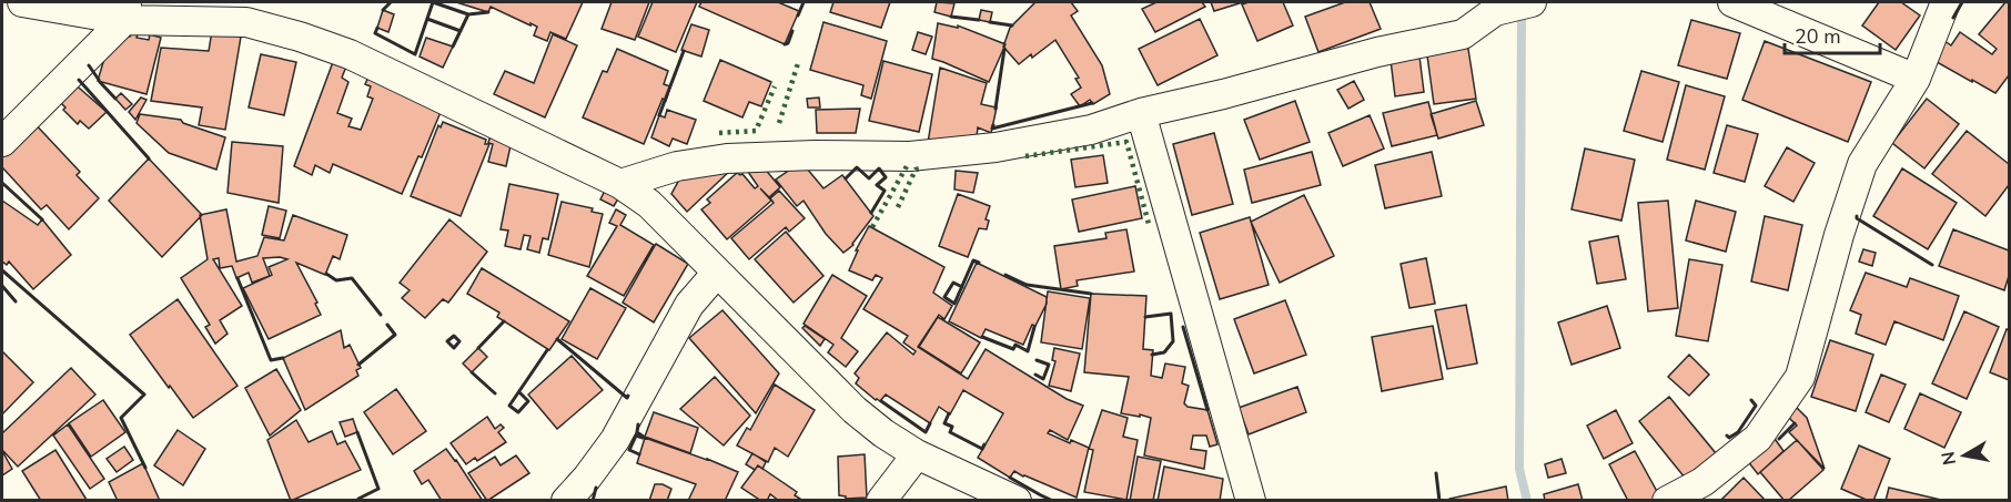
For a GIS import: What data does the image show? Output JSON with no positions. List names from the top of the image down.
{
  "scale_bar": "20 m",
  "north": "left"
}
